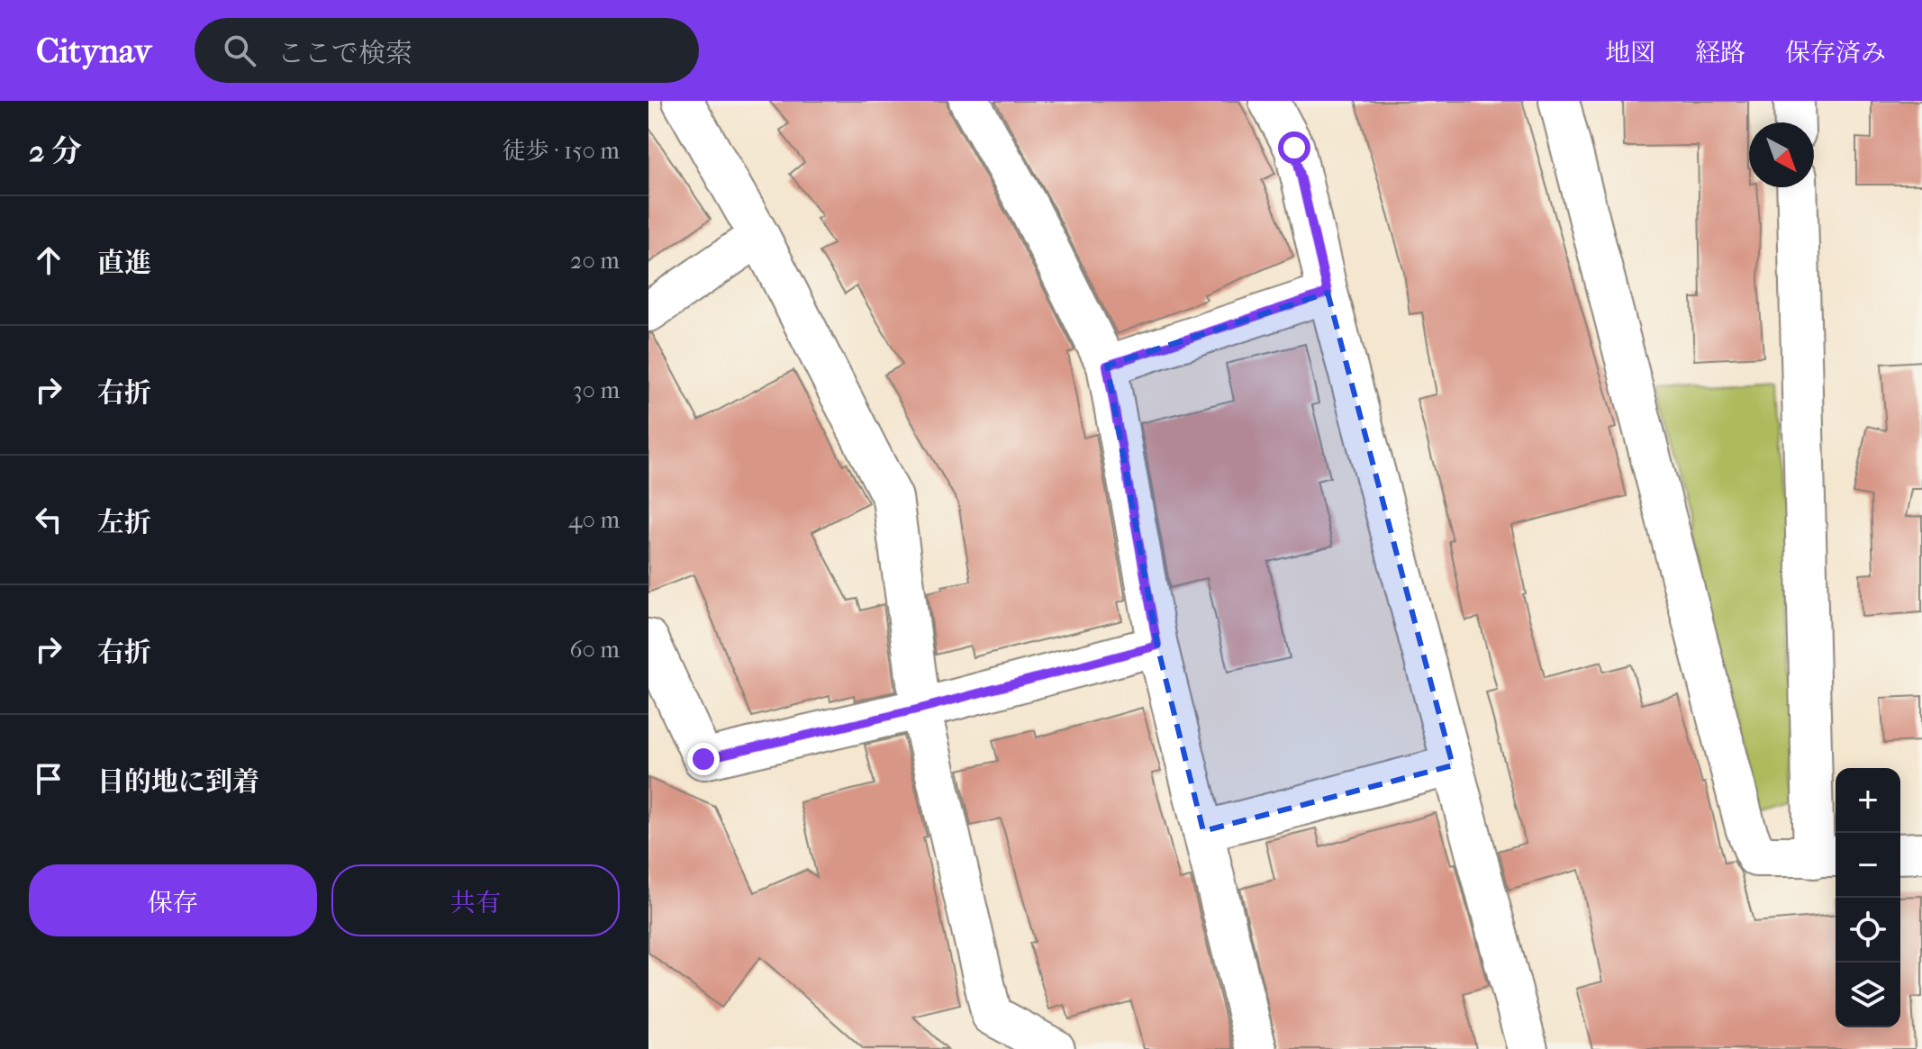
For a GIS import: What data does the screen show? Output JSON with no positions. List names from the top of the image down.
{
  "north": "bottom right",
  "page": {
    "header": "Citynav",
    "search": "ここで検索",
    "nav": ["地図", "経路", "保存済み"],
    "heading": ["2 分", "徒歩 · 150 m"],
    "list": [
      ["直進", "20 m"],
      ["右折", "30 m"],
      ["左折", "40 m"],
      ["右折", "60 m"],
      "目的地に到着"
    ],
    "map_buttons": ["+", "−"],
    "buttons": ["保存", "共有"]
  }
}
